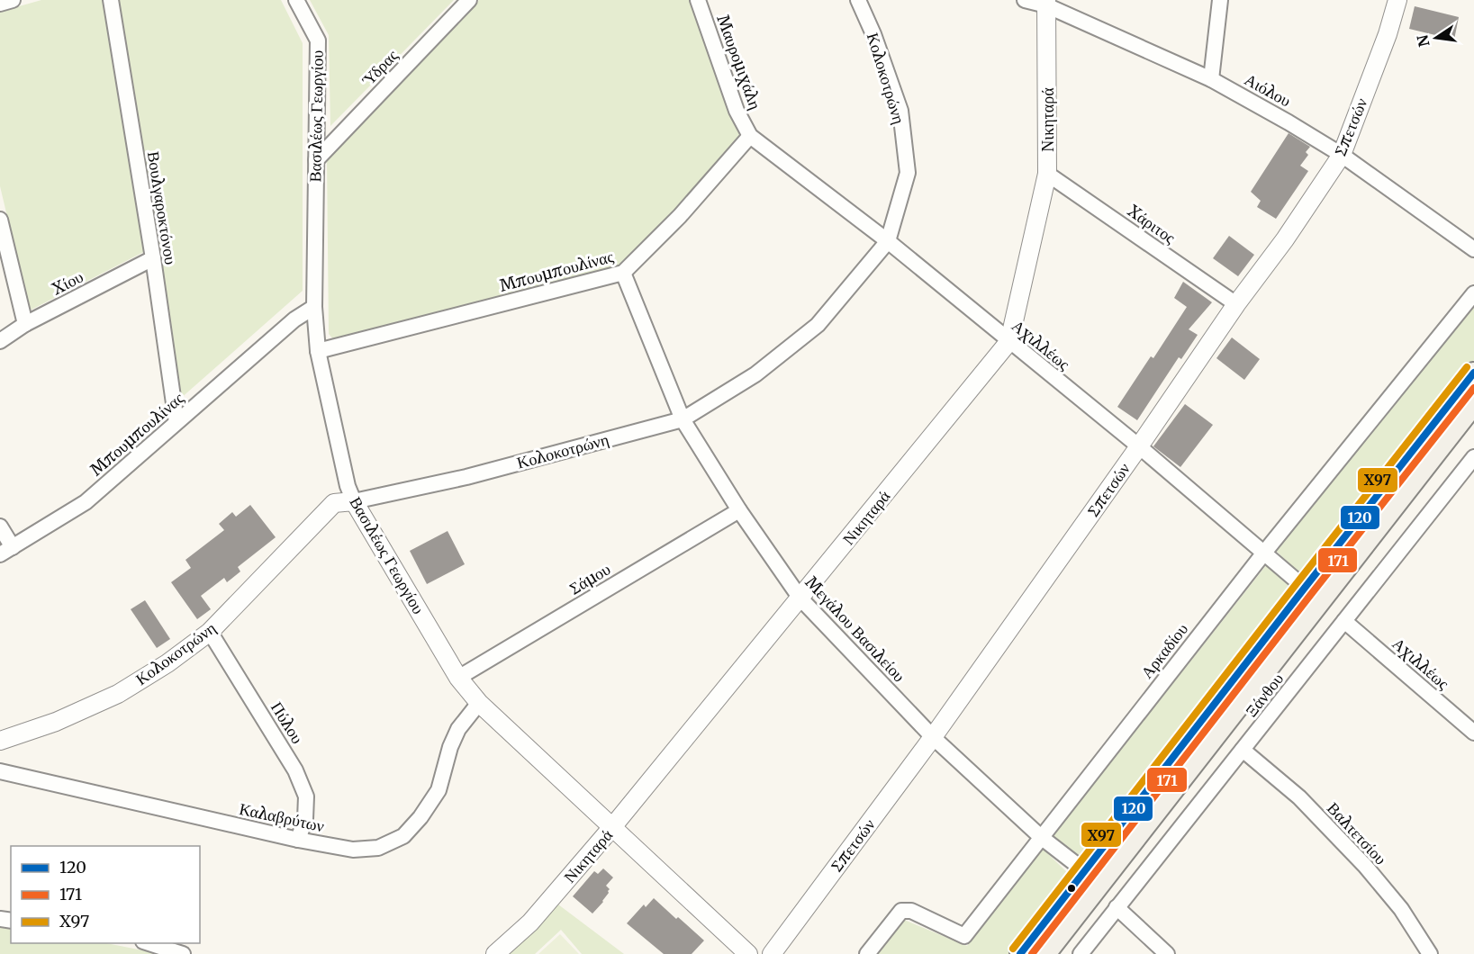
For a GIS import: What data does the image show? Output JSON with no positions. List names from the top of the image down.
{
  "streets": {
    "street": [
      "Μαυρομιχάλη",
      "Ύδρας",
      "Κολοκοτρώνη",
      "Αιόλου",
      "Βασιλέως Γεωργίου",
      "Νικηταρά",
      "Σπετσών",
      "Βουλγαροκτόνου",
      "Χάριτος",
      "Μπουμπουλίνας",
      "Χίου",
      "Αχιλλέως",
      "Σάμου",
      "Μεγάλου Βασιλείου",
      "Αρκαδίου",
      "Ξάνθου",
      "Πύλου",
      "Καλαβρύτων",
      "Βαλτετσίου"
    ]
  },
  "crossings": [
    ["Μαυρομιχάλη", "Μπουμπουλίνας"],
    ["Μαυρομιχάλη", "Αχιλλέως"],
    ["Ύδρας", "Βασιλέως Γεωργίου"],
    ["Κολοκοτρώνη", "Βασιλέως Γεωργίου"],
    ["Κολοκοτρώνη", "Αχιλλέως"],
    ["Κολοκοτρώνη", "Μεγάλου Βασιλείου"],
    ["Κολοκοτρώνη", "Πύλου"],
    ["Αιόλου", "Νικηταρά"],
    ["Αιόλου", "Σπετσών"],
    ["Βασιλέως Γεωργίου", "Νικηταρά"],
    ["Βασιλέως Γεωργίου", "Μπουμπουλίνας"],
    ["Βασιλέως Γεωργίου", "Σάμου"],
    ["Βασιλέως Γεωργίου", "Καλαβρύτων"],
    ["Νικηταρά", "Χάριτος"],
    ["Νικηταρά", "Αχιλλέως"],
    ["Νικηταρά", "Μεγάλου Βασιλείου"],
    ["Σπετσών", "Χάριτος"],
    ["Σπετσών", "Αχιλλέως"],
    ["Σπετσών", "Μεγάλου Βασιλείου"],
    ["Βουλγαροκτόνου", "Μπουμπουλίνας"],
    ["Βουλγαροκτόνου", "Χίου"],
    ["Μπουμπουλίνας", "Αχιλλέως"],
    ["Μπουμπουλίνας", "Μεγάλου Βασιλείου"],
    ["Αχιλλέως", "Αρκαδίου"],
    ["Αχιλλέως", "Ξάνθου"],
    ["Σάμου", "Μεγάλου Βασιλείου"],
    ["Μεγάλου Βασιλείου", "Αρκαδίου"],
    ["Ξάνθου", "Βαλτετσίου"],
    ["Πύλου", "Καλαβρύτων"]
  ],
  "lines": ["transit line X97", "transit line 120", "transit line 171"],
  "legend": ["120", "171", "X97"],
  "north": "left"
}
